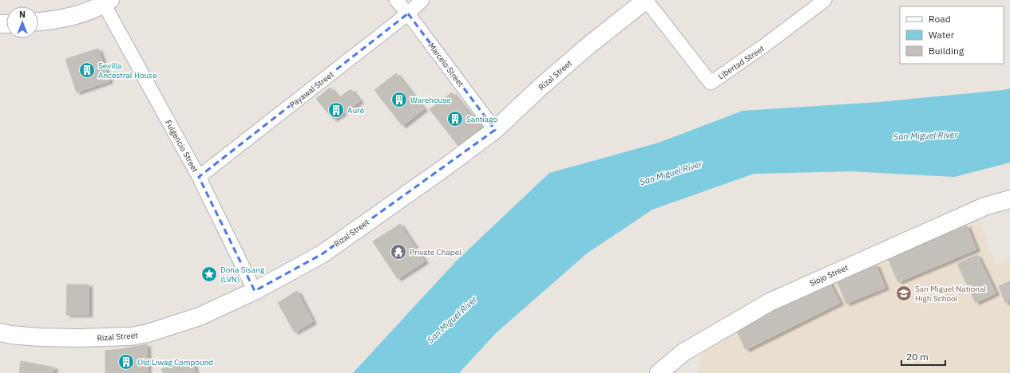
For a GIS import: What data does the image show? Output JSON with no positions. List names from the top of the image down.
{
  "streets": {
    "main road": ["Rizal Street", "Siojo Street"],
    "street": [
      "Libertad Street",
      "Marcelo Street",
      "Payawal Street",
      "Fulgencio Street"
    ]
  },
  "crossings": [
    ["Libertad Street", "Rizal Street"],
    ["Marcelo Street", "Rizal Street"],
    ["Marcelo Street", "Payawal Street"],
    ["Rizal Street", "Fulgencio Street"],
    ["Payawal Street", "Fulgencio Street"]
  ],
  "water": ["San Miguel River"],
  "places": {
    "building": [
      "Sevilla Ancestral House",
      "Warehouse",
      "Aure",
      "Santiago",
      "Old Liwag Compound"
    ],
    "temple": ["Private Chapel"],
    "place": ["Dona Sisang (LVN)"],
    "school or university": ["San Miguel National High School"]
  },
  "legend": ["Road", "Water", "Building"],
  "scale_bar": "20 m",
  "north": "top"
}
